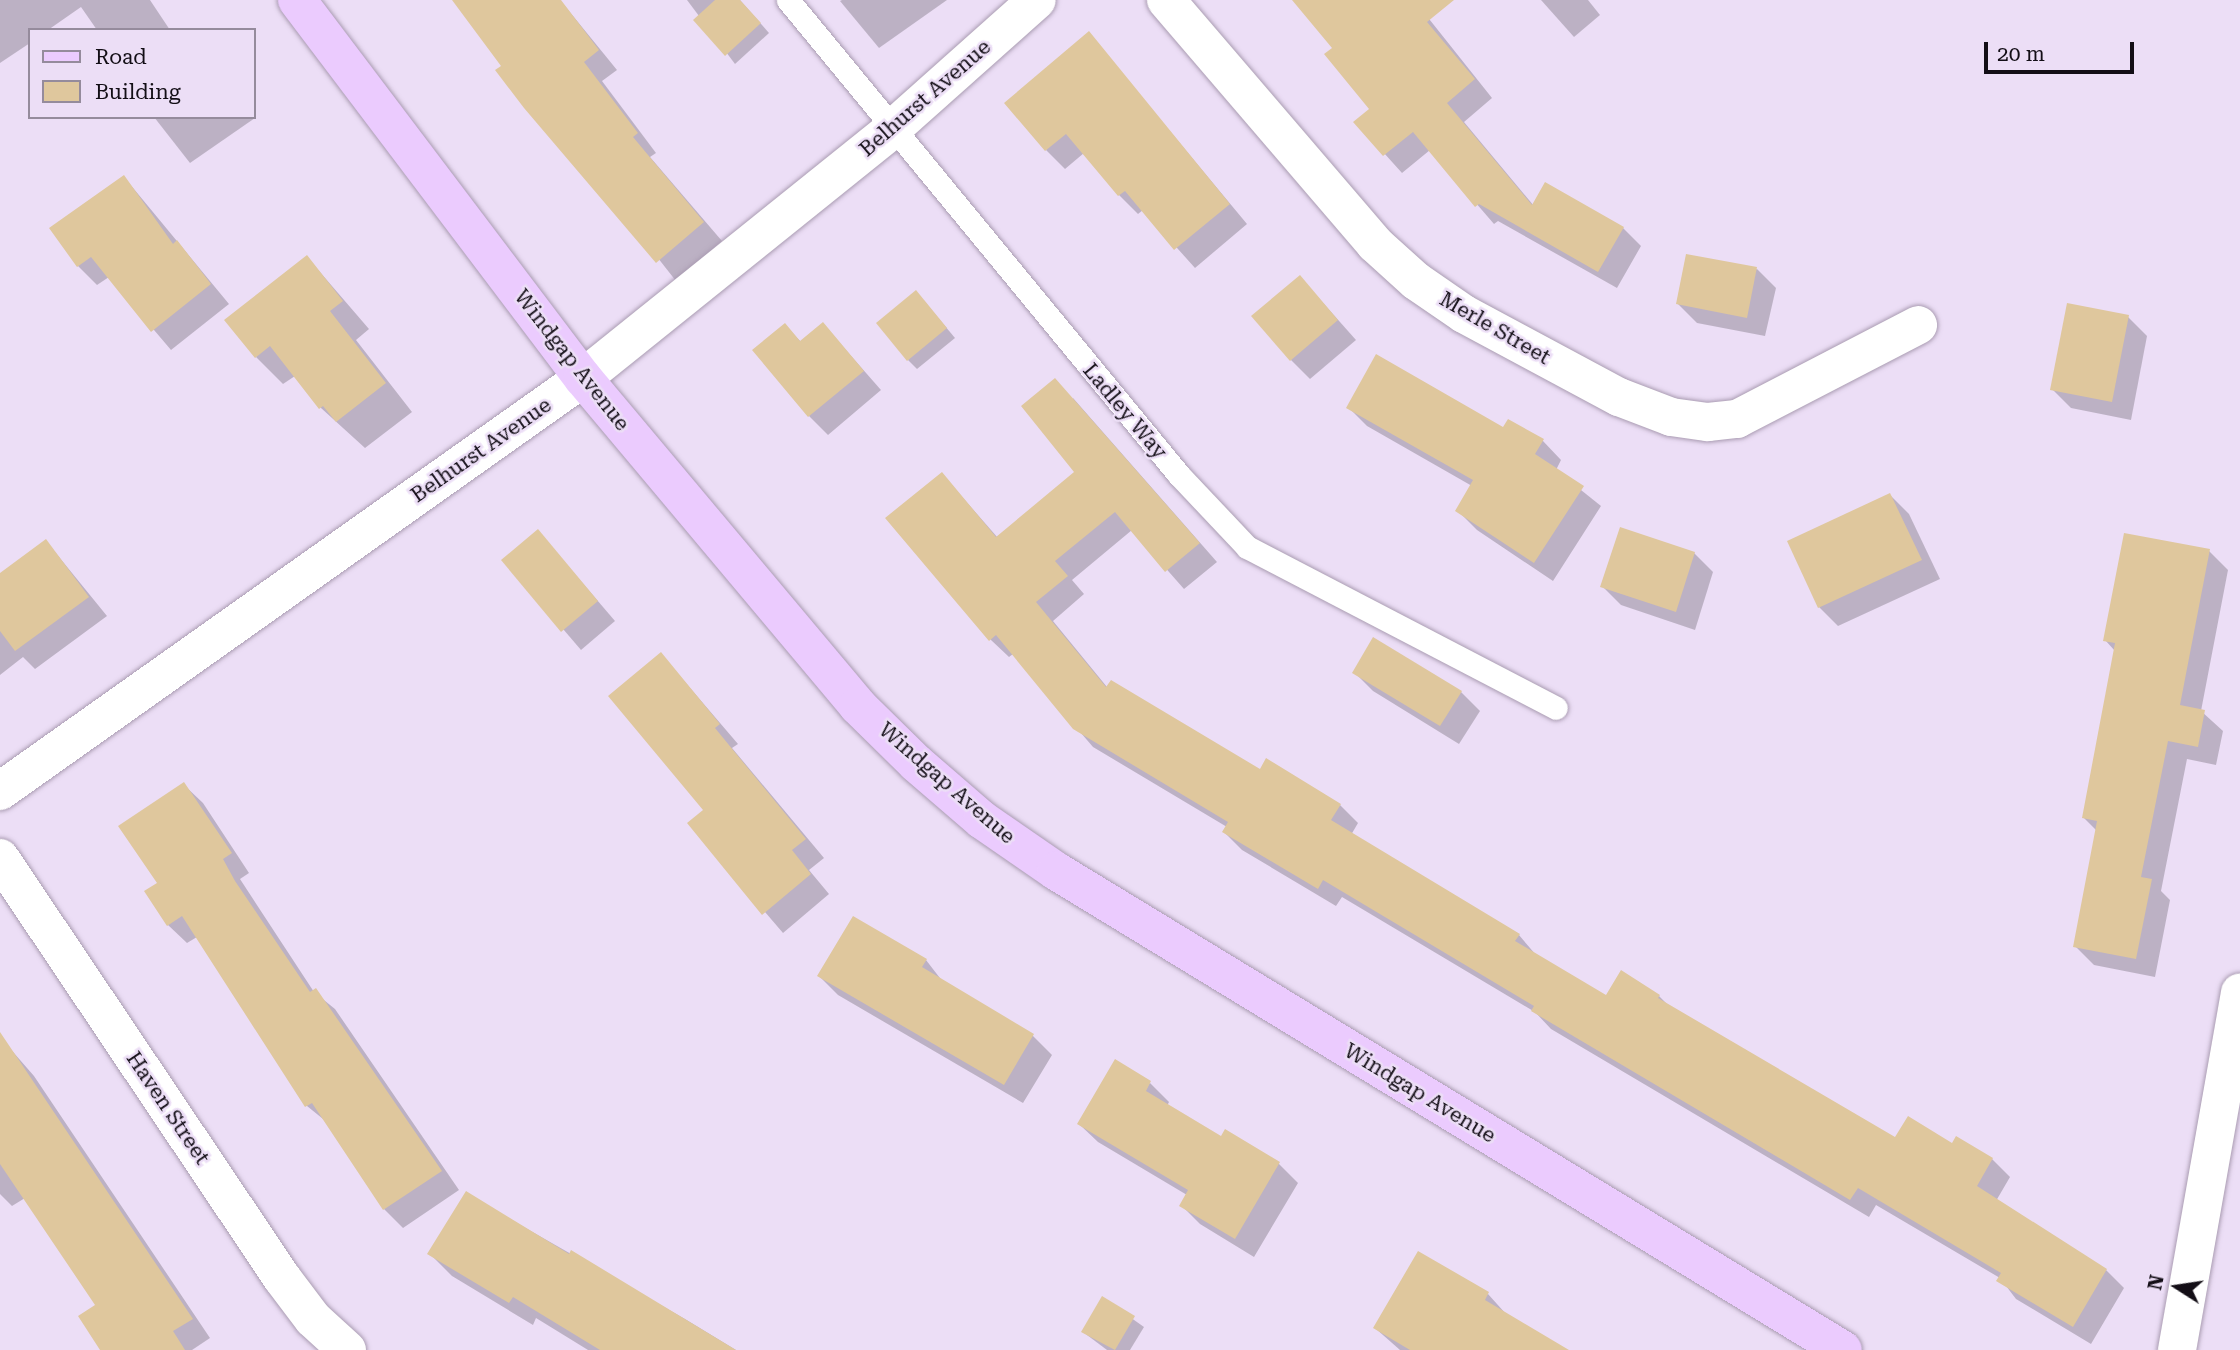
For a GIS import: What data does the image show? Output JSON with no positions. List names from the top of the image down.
{
  "streets": {
    "main road": ["Windgap Avenue"],
    "street": ["Belhurst Avenue", "Merle Street", "Haven Street"],
    "lane": ["Ladley Way"]
  },
  "crossings": [
    ["Belhurst Avenue", "Windgap Avenue"],
    ["Belhurst Avenue", "Ladley Way"]
  ],
  "legend": ["Road", "Building"],
  "scale_bar": "20 m",
  "north": "left"
}
